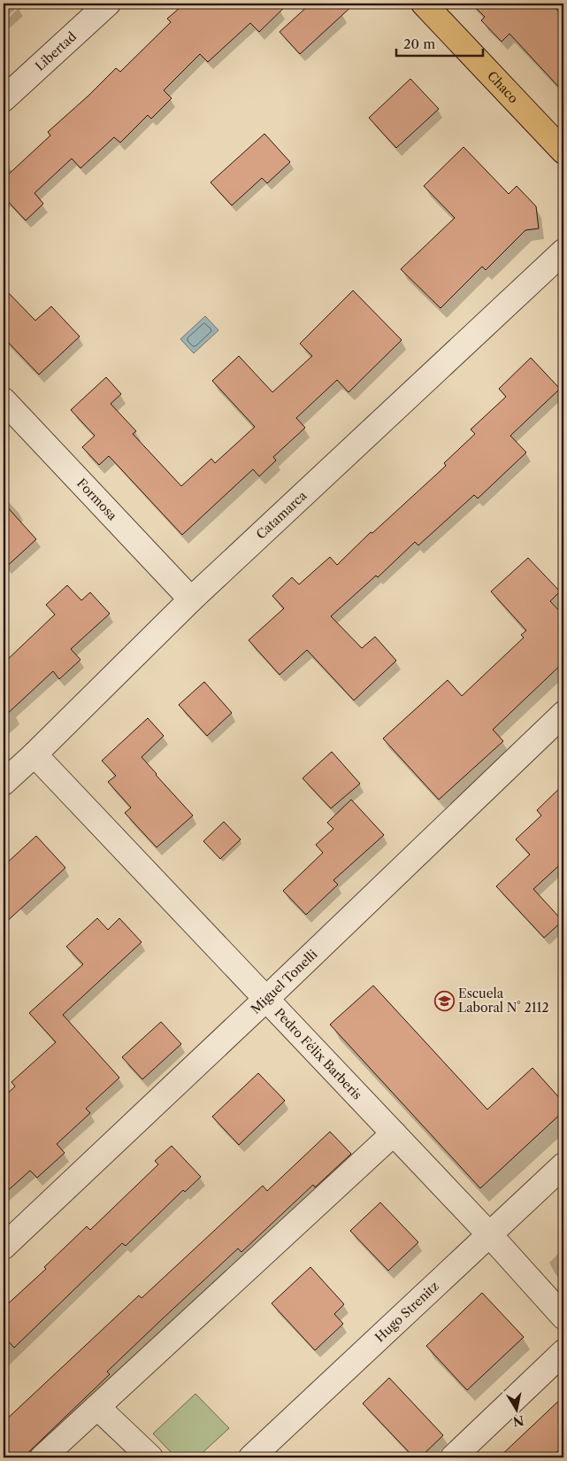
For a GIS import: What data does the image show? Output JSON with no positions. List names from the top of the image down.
{
  "streets": {
    "main road": ["Chaco"],
    "street": [
      "Libertad",
      "Formosa",
      "Catamarca",
      "Miguel Tonelli",
      "Pedro Félix Barberis",
      "Hugo Strenitz"
    ]
  },
  "crossings": [
    ["Formosa", "Catamarca"],
    ["Catamarca", "Pedro Félix Barberis"],
    ["Miguel Tonelli", "Pedro Félix Barberis"],
    ["Pedro Félix Barberis", "Hugo Strenitz"]
  ],
  "places": {
    "school or university": ["Escuela Laboral N° 2112"]
  },
  "scale_bar": "20 m",
  "north": "bottom"
}
